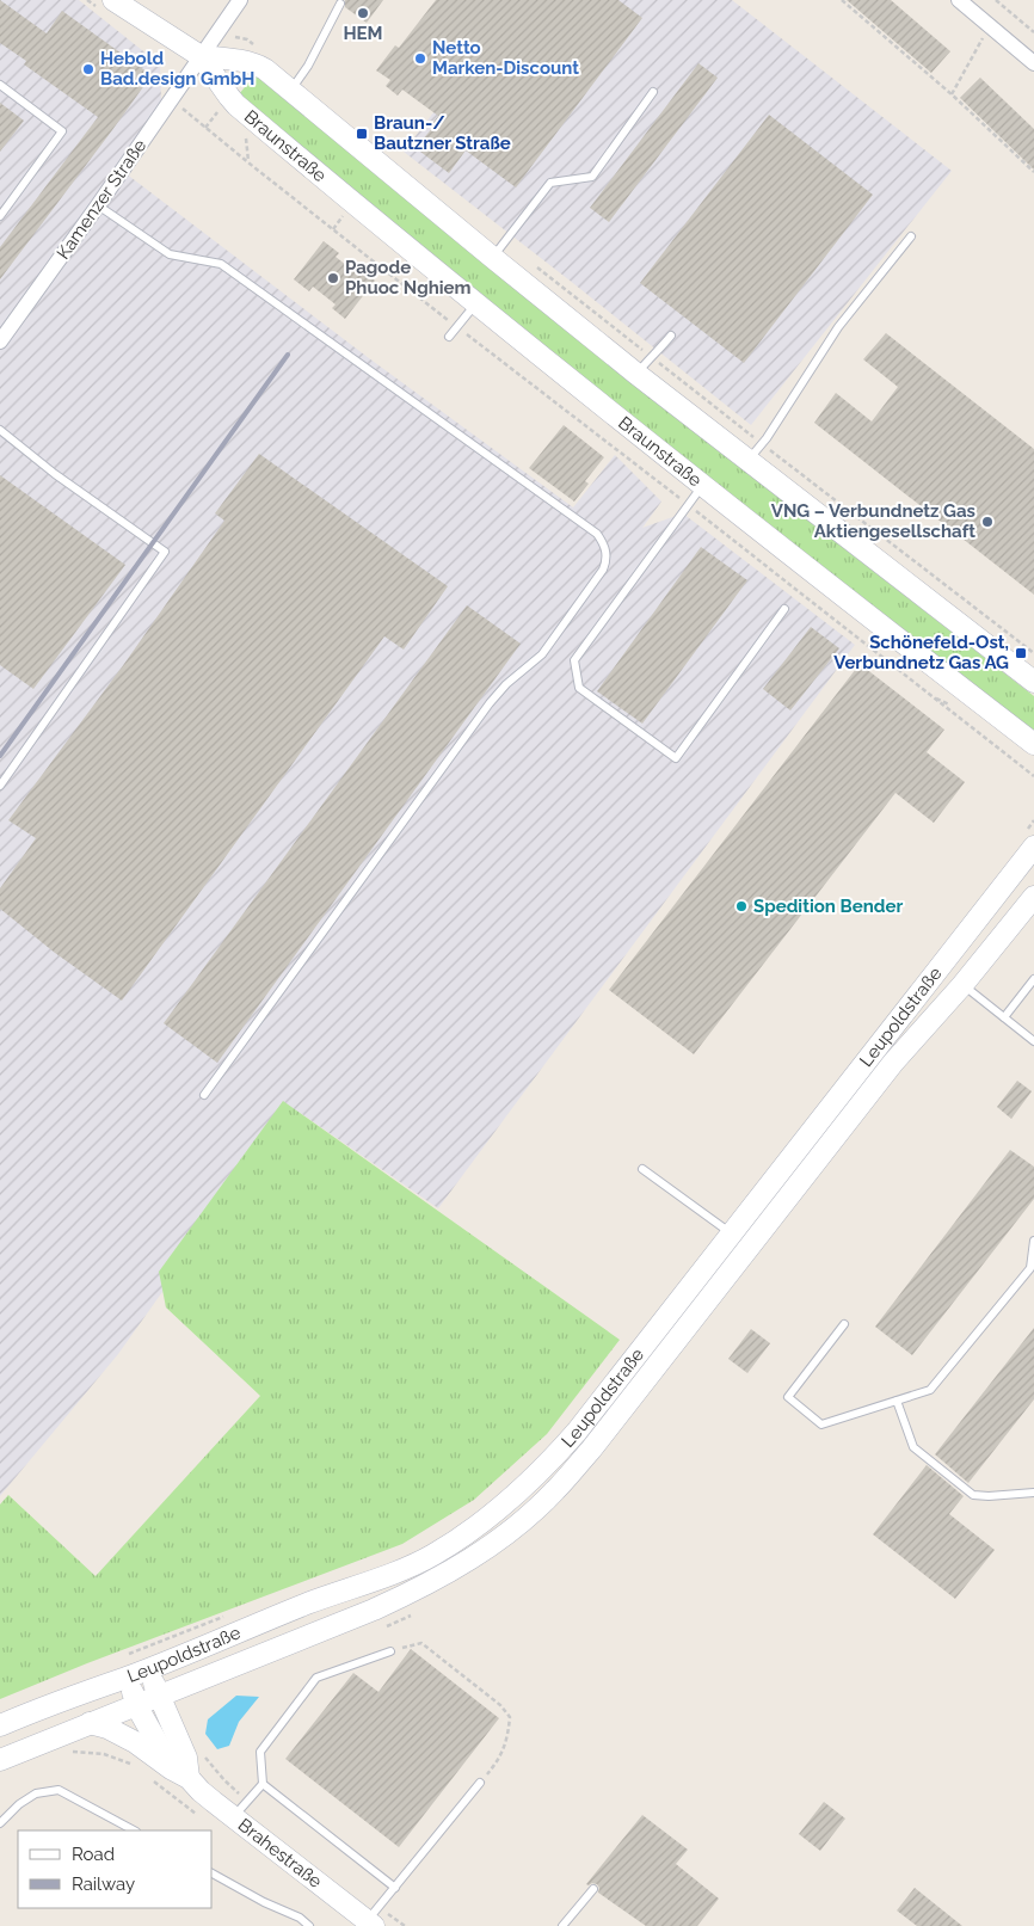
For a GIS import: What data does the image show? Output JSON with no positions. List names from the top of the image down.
{
  "streets": {
    "main road": ["Braunstraße", "Leupoldstraße", "Brahestraße"],
    "street": ["Kamenzer Straße"]
  },
  "crossings": [
    ["Braunstraße", "Kamenzer Straße"],
    ["Leupoldstraße", "Brahestraße"]
  ],
  "places": {
    "other": [
      "HEM",
      "Netto Marken-Discount",
      "Hebold Bad.design GmbH",
      "Pagode Phuoc Nghiem",
      "VNG – Verbundnetz Gas Aktiengesellschaft",
      "Spedition Bender"
    ],
    "transit": ["Braun-/ Bautzner Straße", "Schönefeld-Ost, Verbundnetz Gas AG"]
  },
  "legend": ["Road", "Railway"]
}
